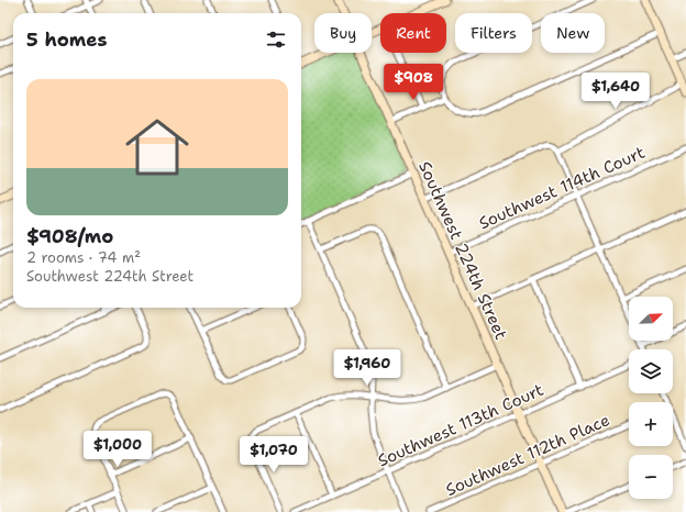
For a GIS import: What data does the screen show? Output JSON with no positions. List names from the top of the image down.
{
  "streets": {
    "street": [
      "Southwest 114th Court",
      "Southwest 224th Street",
      "Southwest 113th Court",
      "Southwest 112th Place"
    ]
  },
  "crossings": [
    ["Southwest 114th Court", "Southwest 224th Street"],
    ["Southwest 224th Street", "Southwest 113th Court"],
    ["Southwest 224th Street", "Southwest 112th Place"]
  ],
  "north": "top right",
  "page": {
    "chip": [
      "Buy",
      "Rent",
      "Filters",
      "New"
    ],
    "heading": "5 homes",
    "price": [
      "$908",
      "$1,640",
      "$1,960",
      "$1,000",
      "$1,070"
    ],
    "list": [
      {
        "name": "$908/mo",
        "note": "2 rooms · 74 m² · Southwest 224th Street"
      }
    ],
    "map_buttons": ["+", "−"]
  }
}
